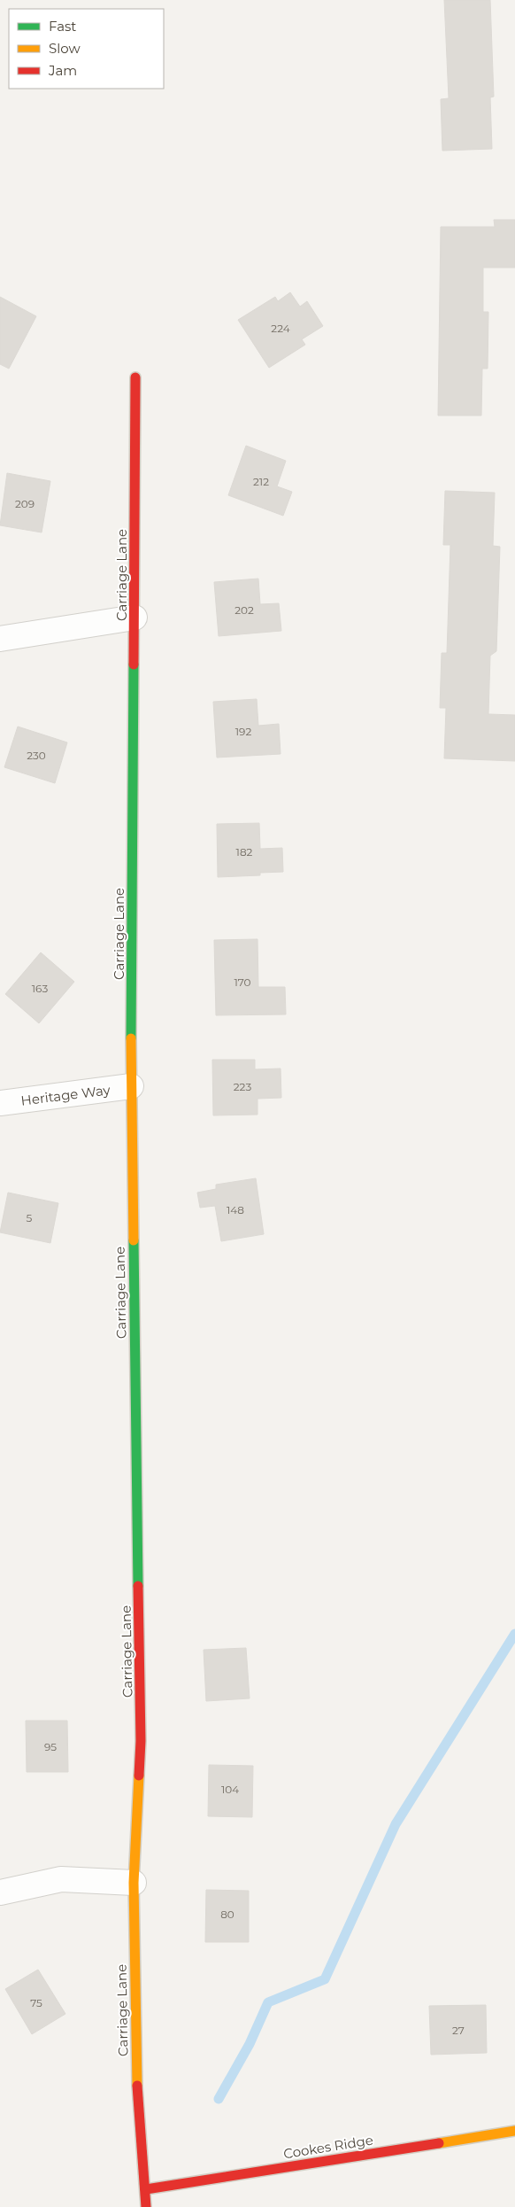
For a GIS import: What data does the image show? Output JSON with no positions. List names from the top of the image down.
{
  "streets": {
    "street": ["Carriage Lane", "Heritage Way", "Cookes Ridge"]
  },
  "crossings": [
    ["Carriage Lane", "Heritage Way"],
    ["Carriage Lane", "Cookes Ridge"]
  ],
  "house_numbers": [
    "224",
    "212",
    "209",
    "202",
    "192",
    "230",
    "182",
    "170",
    "163",
    "223",
    "148",
    "5",
    "95",
    "104",
    "80",
    "75",
    "27"
  ],
  "legend": ["Fast", "Slow", "Jam"]
}
